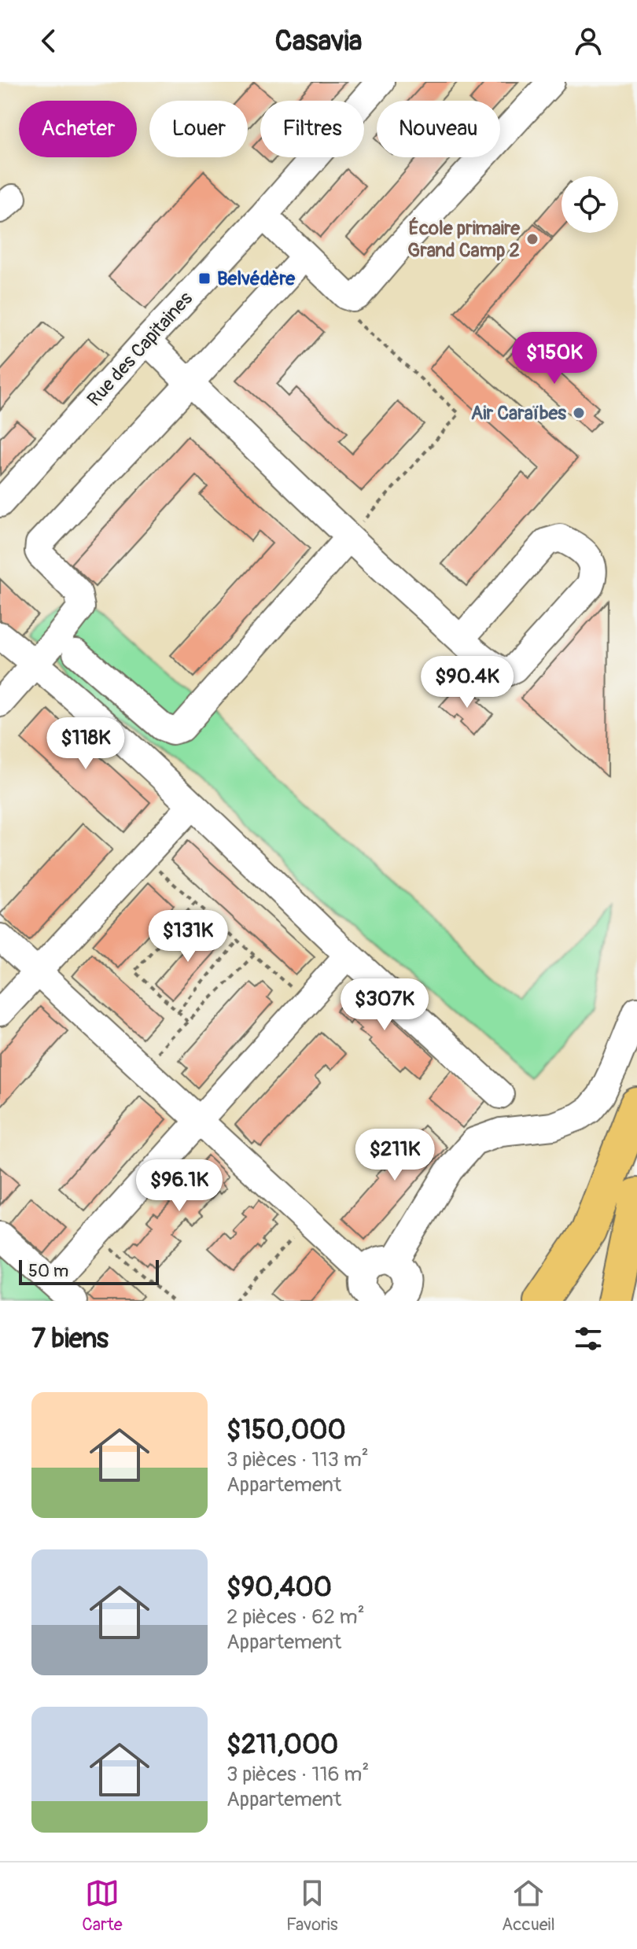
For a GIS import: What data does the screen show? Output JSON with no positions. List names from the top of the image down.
{
  "streets": {
    "street": ["Rue des Capitaines"]
  },
  "places": {
    "other": ["École primaire Grand Camp 2", "Air Caraïbes"],
    "transit": ["Belvédère"]
  },
  "scale_bar": "50 m",
  "page": {
    "header": "Casavia",
    "chip": [
      "Acheter",
      "Louer",
      "Filtres",
      "Nouveau"
    ],
    "price": [
      "$150K",
      "$90.4K",
      "$118K",
      "$131K",
      "$307K",
      "$211K",
      "$96.1K"
    ],
    "scale": "50 m",
    "heading": "7 biens",
    "list": [
      {
        "name": "$150,000",
        "note": "3 pièces · 113 m² · Appartement"
      },
      {
        "name": "$90,400",
        "note": "2 pièces · 62 m² · Appartement"
      },
      {
        "name": "$211,000",
        "note": "3 pièces · 116 m² · Appartement"
      }
    ],
    "tabs": ["Carte", "Favoris", "Accueil"]
  }
}
